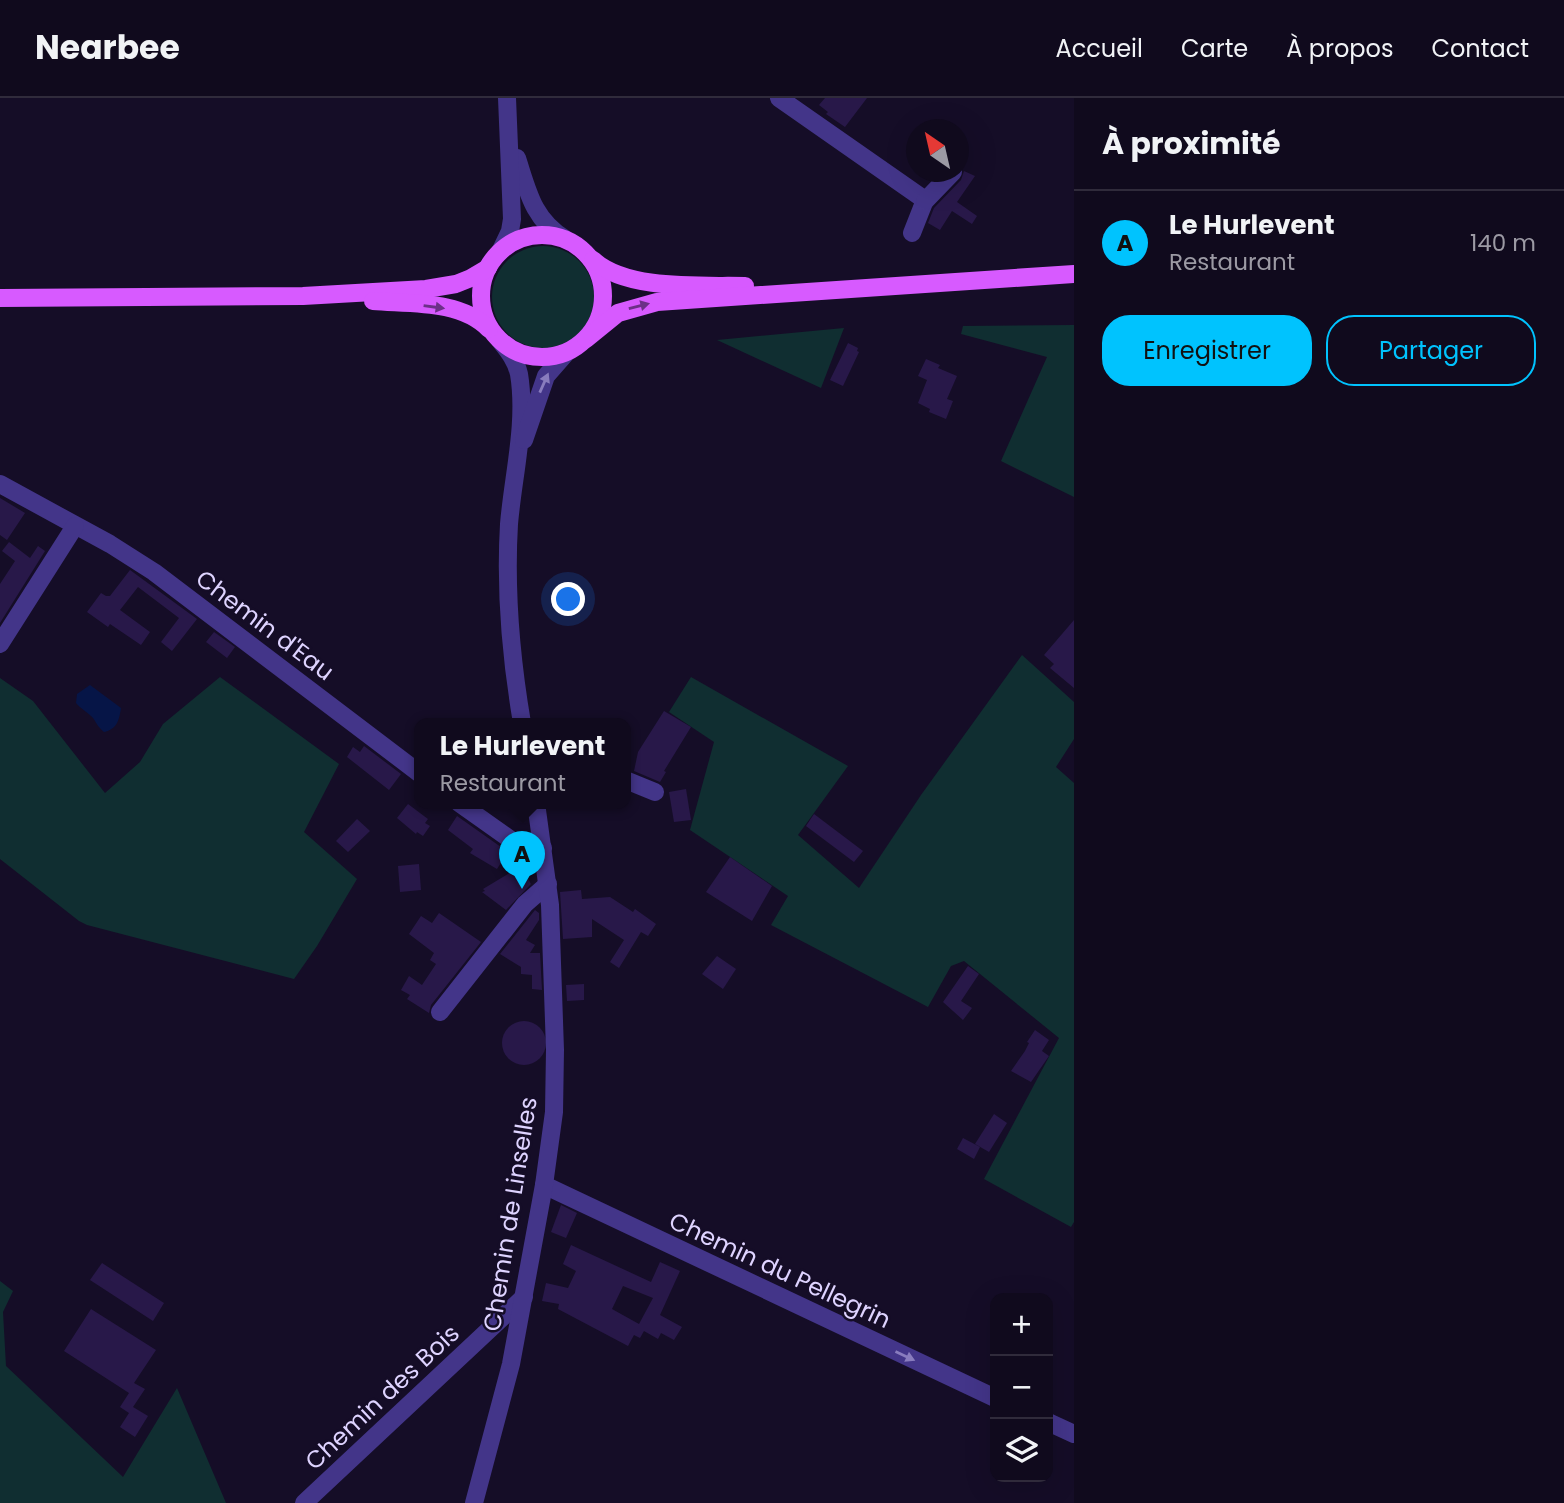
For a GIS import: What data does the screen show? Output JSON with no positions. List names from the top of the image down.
{
  "streets": {
    "street": [
      "Chemin d'Eau",
      "Chemin de Linselles",
      "Chemin du Pellegrin",
      "Chemin des Bois"
    ]
  },
  "crossings": [
    ["Chemin de Linselles", "Chemin du Pellegrin"],
    ["Chemin de Linselles", "Chemin des Bois"]
  ],
  "one_way": ["Chemin du Pellegrin"],
  "north": "top left",
  "page": {
    "header": "Nearbee",
    "nav": [
      "Accueil",
      "Carte",
      "À propos",
      "Contact"
    ],
    "heading": "À proximité",
    "list": [
      {
        "mark": "A",
        "name": "Le Hurlevent",
        "note": "Restaurant",
        "value": "140 m"
      }
    ],
    "buttons": ["Enregistrer", "Partager"],
    "popup": ["Le Hurlevent", "Restaurant"],
    "pins": "A",
    "map_buttons": ["+", "−"]
  }
}
